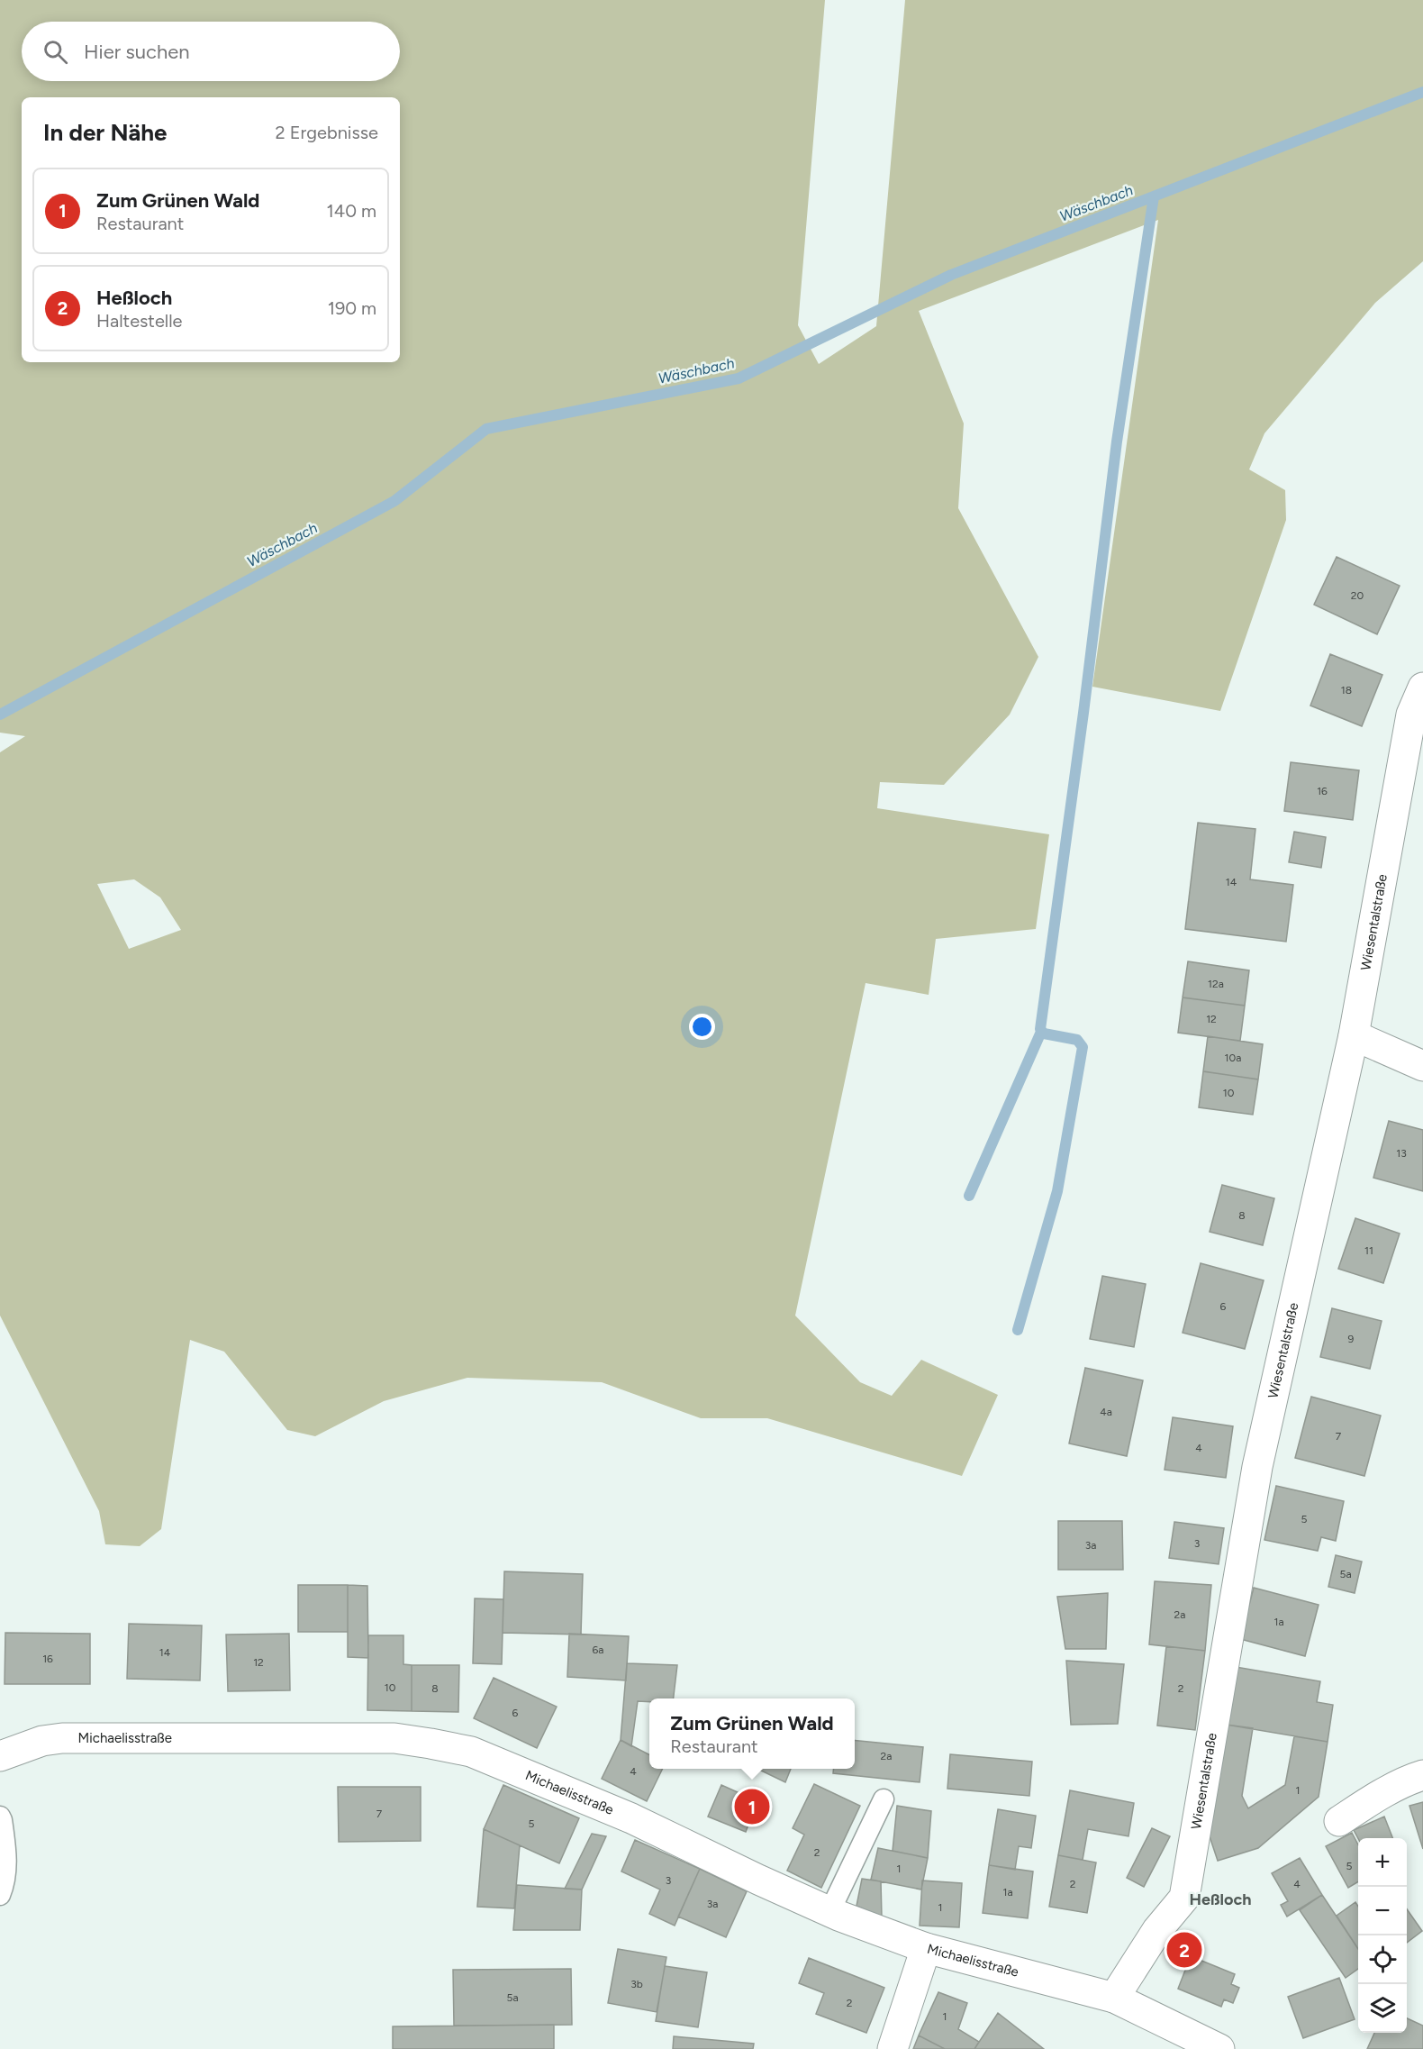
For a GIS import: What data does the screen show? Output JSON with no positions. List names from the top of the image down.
{
  "streets": {
    "street": ["Wiesentalstraße", "Michaelisstraße"]
  },
  "crossings": [
    ["Wiesentalstraße", "Michaelisstraße"]
  ],
  "districts": ["Heßloch"],
  "water": ["Wäschbach"],
  "house_numbers": [
    "20",
    "18",
    "16",
    "14",
    "12a",
    "12",
    "10a",
    "10",
    "13",
    "8",
    "11",
    "6",
    "9",
    "4a",
    "7",
    "4",
    "5",
    "3",
    "3a",
    "5a",
    "2a",
    "1a",
    "6a",
    "14",
    "16",
    "12",
    "10",
    "8",
    "2",
    "6",
    "2a",
    "4",
    "1",
    "7",
    "5",
    "2",
    "5",
    "1",
    "3",
    "2",
    "4",
    "1a",
    "3a",
    "1",
    "3b",
    "5a",
    "2",
    "1"
  ],
  "page": {
    "search": "Hier suchen",
    "heading": ["In der Nähe", "2 Ergebnisse"],
    "list": [
      {
        "mark": "1",
        "name": "Zum Grünen Wald",
        "note": "Restaurant",
        "value": "140 m"
      },
      {
        "mark": "2",
        "name": "Heßloch",
        "note": "Haltestelle",
        "value": "190 m"
      }
    ],
    "popup": ["Zum Grünen Wald", "Restaurant"],
    "pins": ["1", "2"],
    "map_buttons": ["+", "−"]
  }
}
